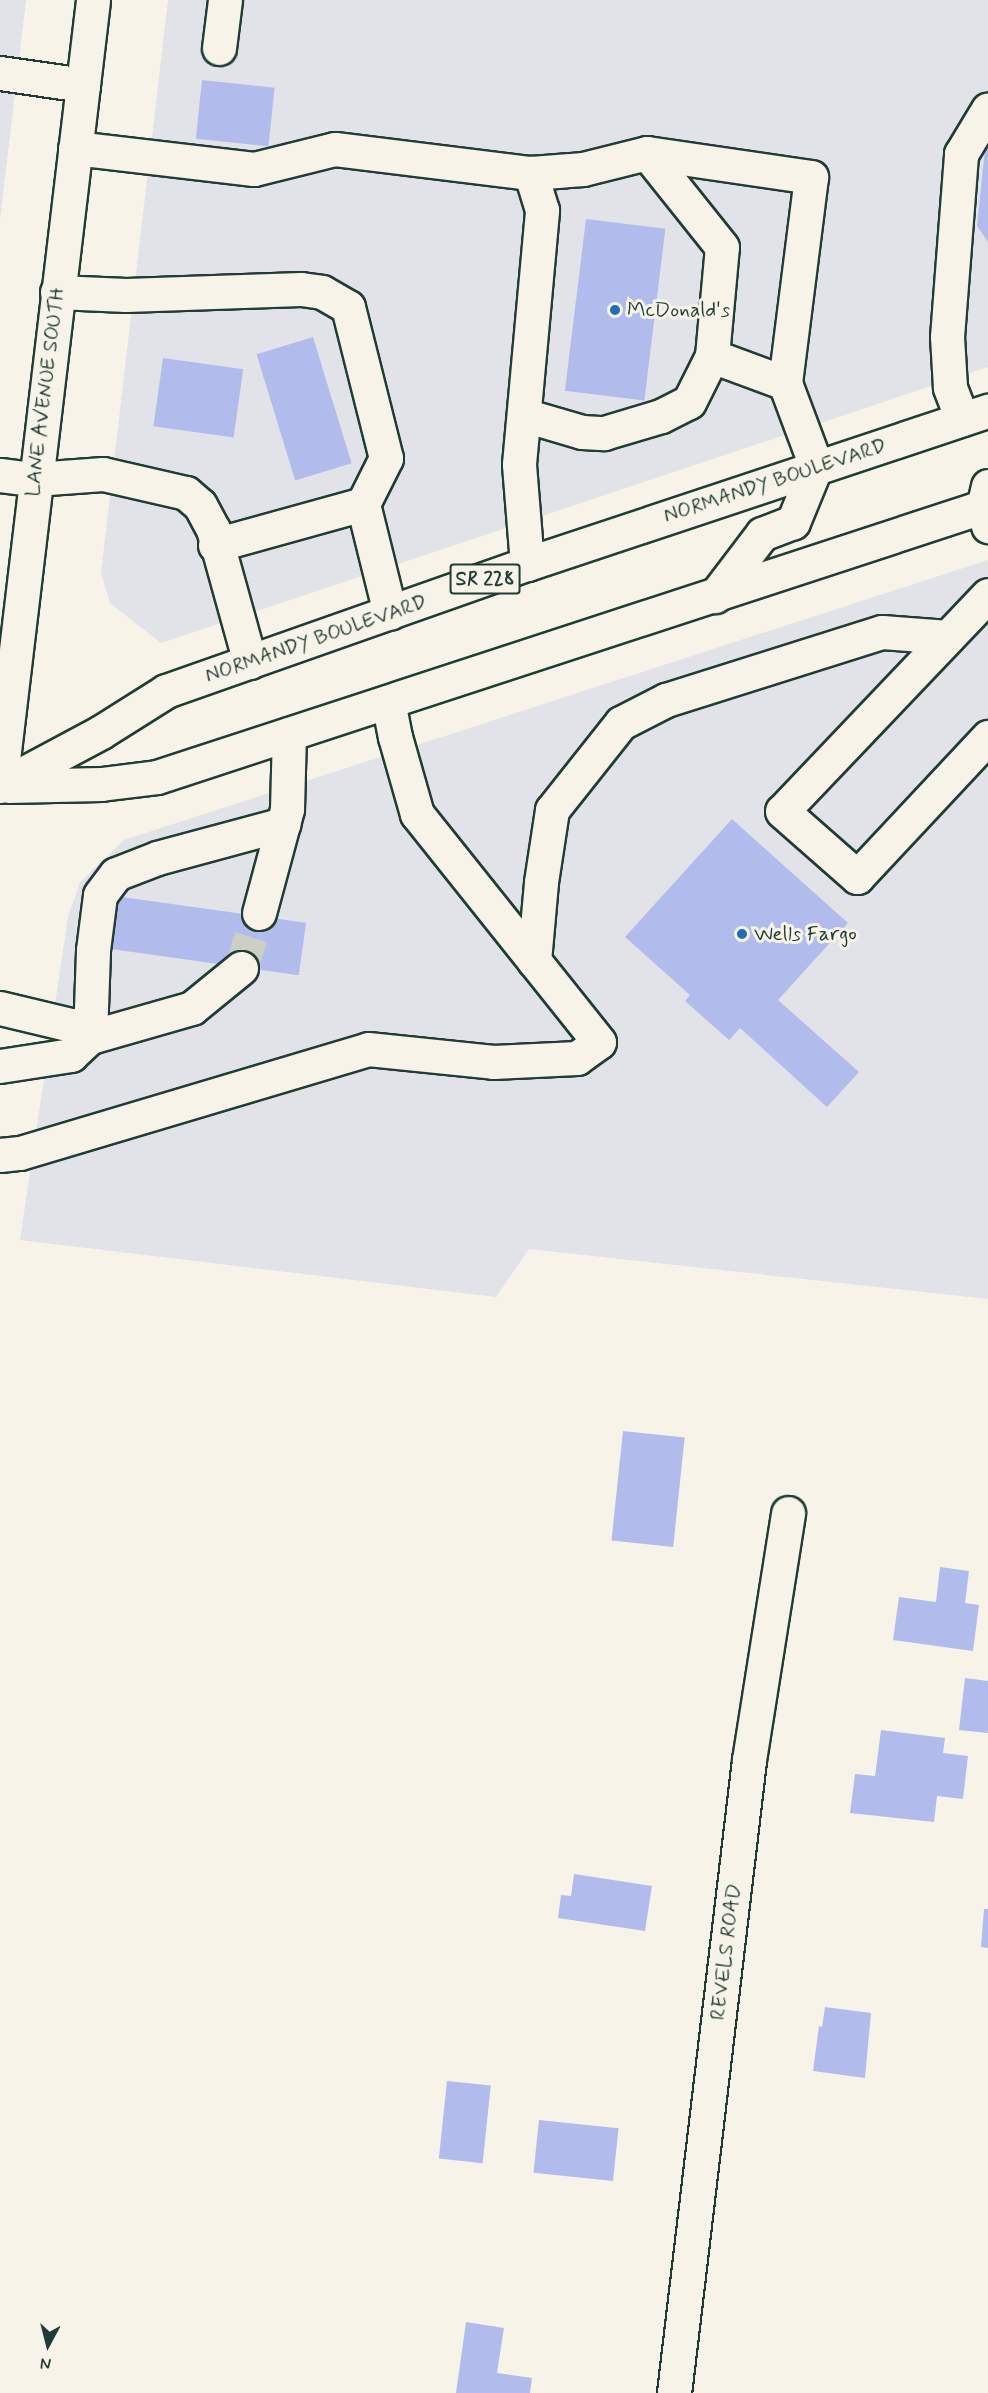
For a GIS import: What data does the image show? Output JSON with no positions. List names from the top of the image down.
{
  "streets": {
    "main road": [
      "LANE AVENUE SOUTH",
      "NORMANDY BOULEVARD",
      "SR 228",
      "REVELS ROAD"
    ]
  },
  "crossings": [
    ["LANE AVENUE SOUTH", "NORMANDY BOULEVARD"]
  ],
  "places": ["McDonald's", "Wells Fargo"],
  "north": "bottom"
}
